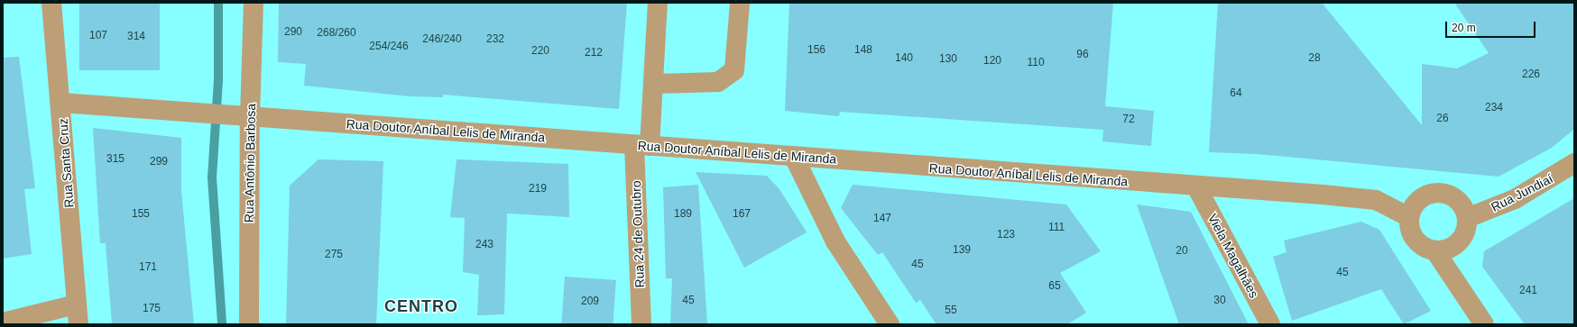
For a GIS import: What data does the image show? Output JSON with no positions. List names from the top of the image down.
{
  "streets": {
    "street": [
      "Rua Doutor Aníbal Lelis de Miranda",
      "Rua Santa Cruz",
      "Rua Antônio Barbosa",
      "Rua Jundiaí",
      "Rua 24 de Outubro",
      "Viela Magalhães"
    ]
  },
  "crossings": [
    ["Rua Doutor Aníbal Lelis de Miranda", "Rua Santa Cruz"],
    ["Rua Doutor Aníbal Lelis de Miranda", "Rua Antônio Barbosa"],
    ["Rua Doutor Aníbal Lelis de Miranda", "Rua Jundiaí"],
    ["Rua Doutor Aníbal Lelis de Miranda", "Rua 24 de Outubro"],
    ["Rua Doutor Aníbal Lelis de Miranda", "Viela Magalhães"]
  ],
  "districts": ["CENTRO"],
  "house_numbers": [
    "290",
    "268/260",
    "107",
    "314",
    "246/240",
    "232",
    "254/246",
    "156",
    "148",
    "220",
    "212",
    "96",
    "140",
    "28",
    "130",
    "120",
    "110",
    "226",
    "64",
    "234",
    "26",
    "72",
    "315",
    "299",
    "219",
    "155",
    "189",
    "167",
    "147",
    "111",
    "123",
    "243",
    "139",
    "20",
    "275",
    "45",
    "171",
    "45",
    "65",
    "241",
    "45",
    "30",
    "209",
    "175",
    "55"
  ],
  "scale_bar": "20 m"
}
